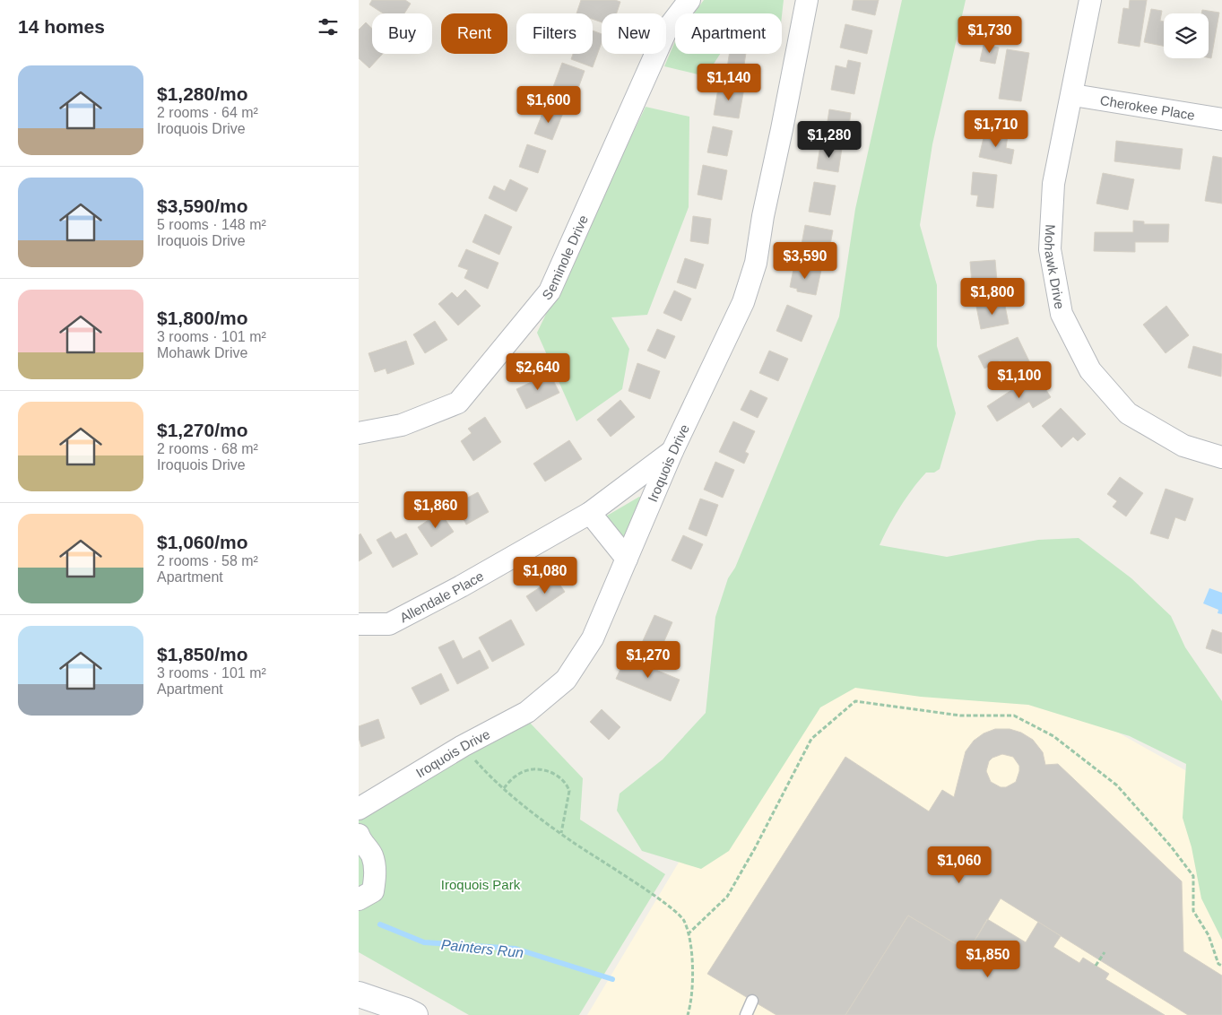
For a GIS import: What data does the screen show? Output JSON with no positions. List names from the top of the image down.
{
  "streets": {
    "street": [
      "Cherokee Place",
      "Seminole Drive",
      "Mohawk Drive",
      "Iroquois Drive",
      "Allendale Place"
    ]
  },
  "crossings": [
    ["Cherokee Place", "Mohawk Drive"],
    ["Iroquois Drive", "Allendale Place"]
  ],
  "water": ["Painters Run"],
  "parks": ["Iroquois Park"],
  "page": {
    "heading": "14 homes",
    "chip": [
      "Buy",
      "Rent",
      "Filters",
      "New",
      "Apartment"
    ],
    "price": [
      "$1,730",
      "$1,140",
      "$1,600",
      "$1,710",
      "$1,280",
      "$3,590",
      "$1,800",
      "$2,640",
      "$1,100",
      "$1,860",
      "$1,080",
      "$1,270",
      "$1,060",
      "$1,850"
    ],
    "list": [
      {
        "name": "$1,280/mo",
        "note": "2 rooms · 64 m² · Iroquois Drive"
      },
      {
        "name": "$3,590/mo",
        "note": "5 rooms · 148 m² · Iroquois Drive"
      },
      {
        "name": "$1,800/mo",
        "note": "3 rooms · 101 m² · Mohawk Drive"
      },
      {
        "name": "$1,270/mo",
        "note": "2 rooms · 68 m² · Iroquois Drive"
      },
      {
        "name": "$1,060/mo",
        "note": "2 rooms · 58 m² · Apartment"
      },
      {
        "name": "$1,850/mo",
        "note": "3 rooms · 101 m² · Apartment"
      }
    ]
  }
}
